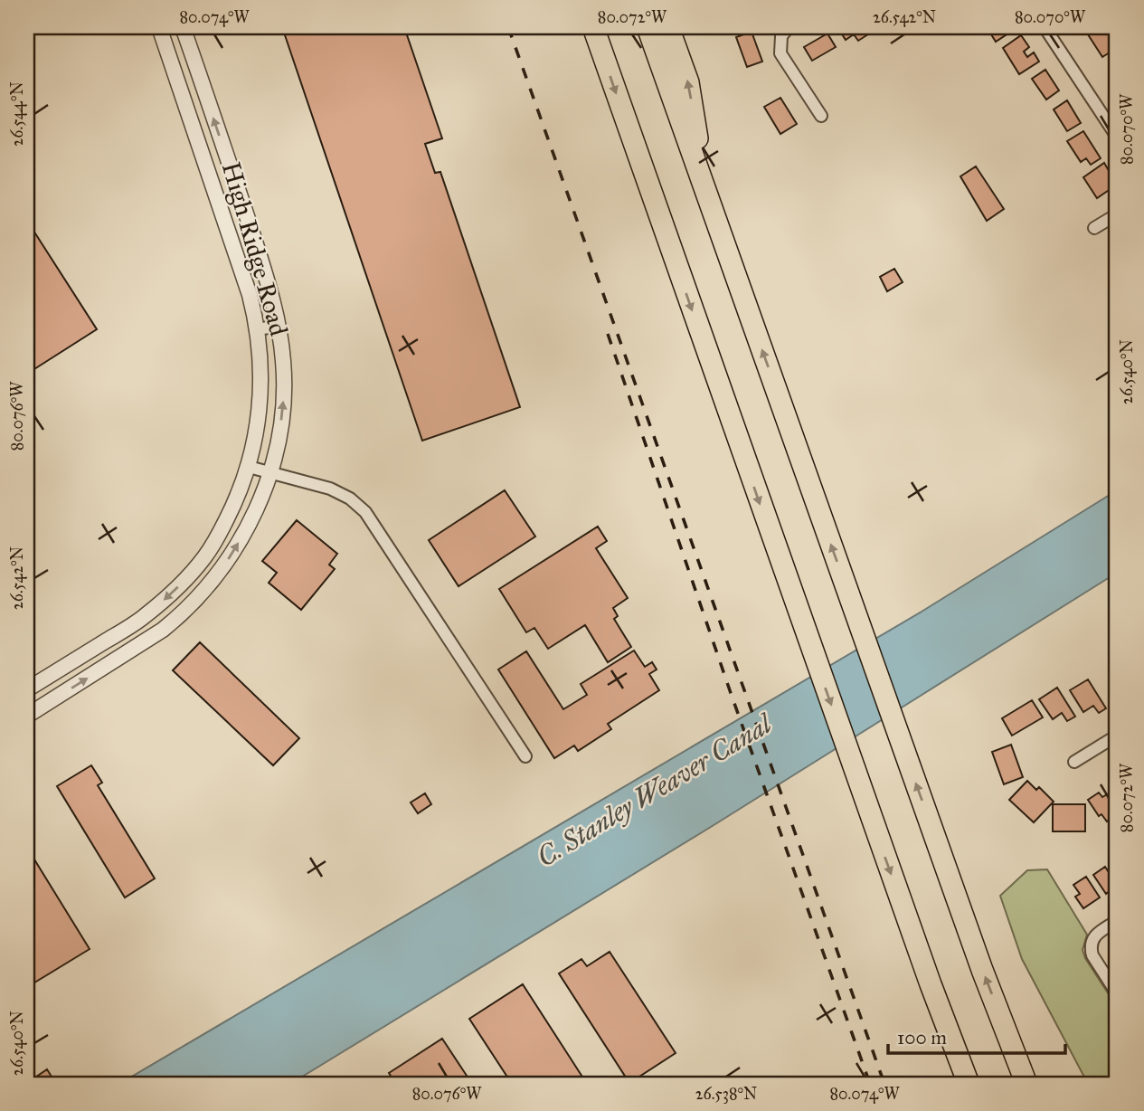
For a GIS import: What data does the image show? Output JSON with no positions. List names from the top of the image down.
{
  "streets": {
    "street": ["High Ridge Road"]
  },
  "water": ["C. Stanley Weaver Canal"],
  "scale_bar": "100 m",
  "coordinates": [
    "80.074°W",
    "80.072°W",
    "26.542°N",
    "80.070°W",
    "26.544°N",
    "26.540°N",
    "80.076°W",
    "26.538°N"
  ]
}
